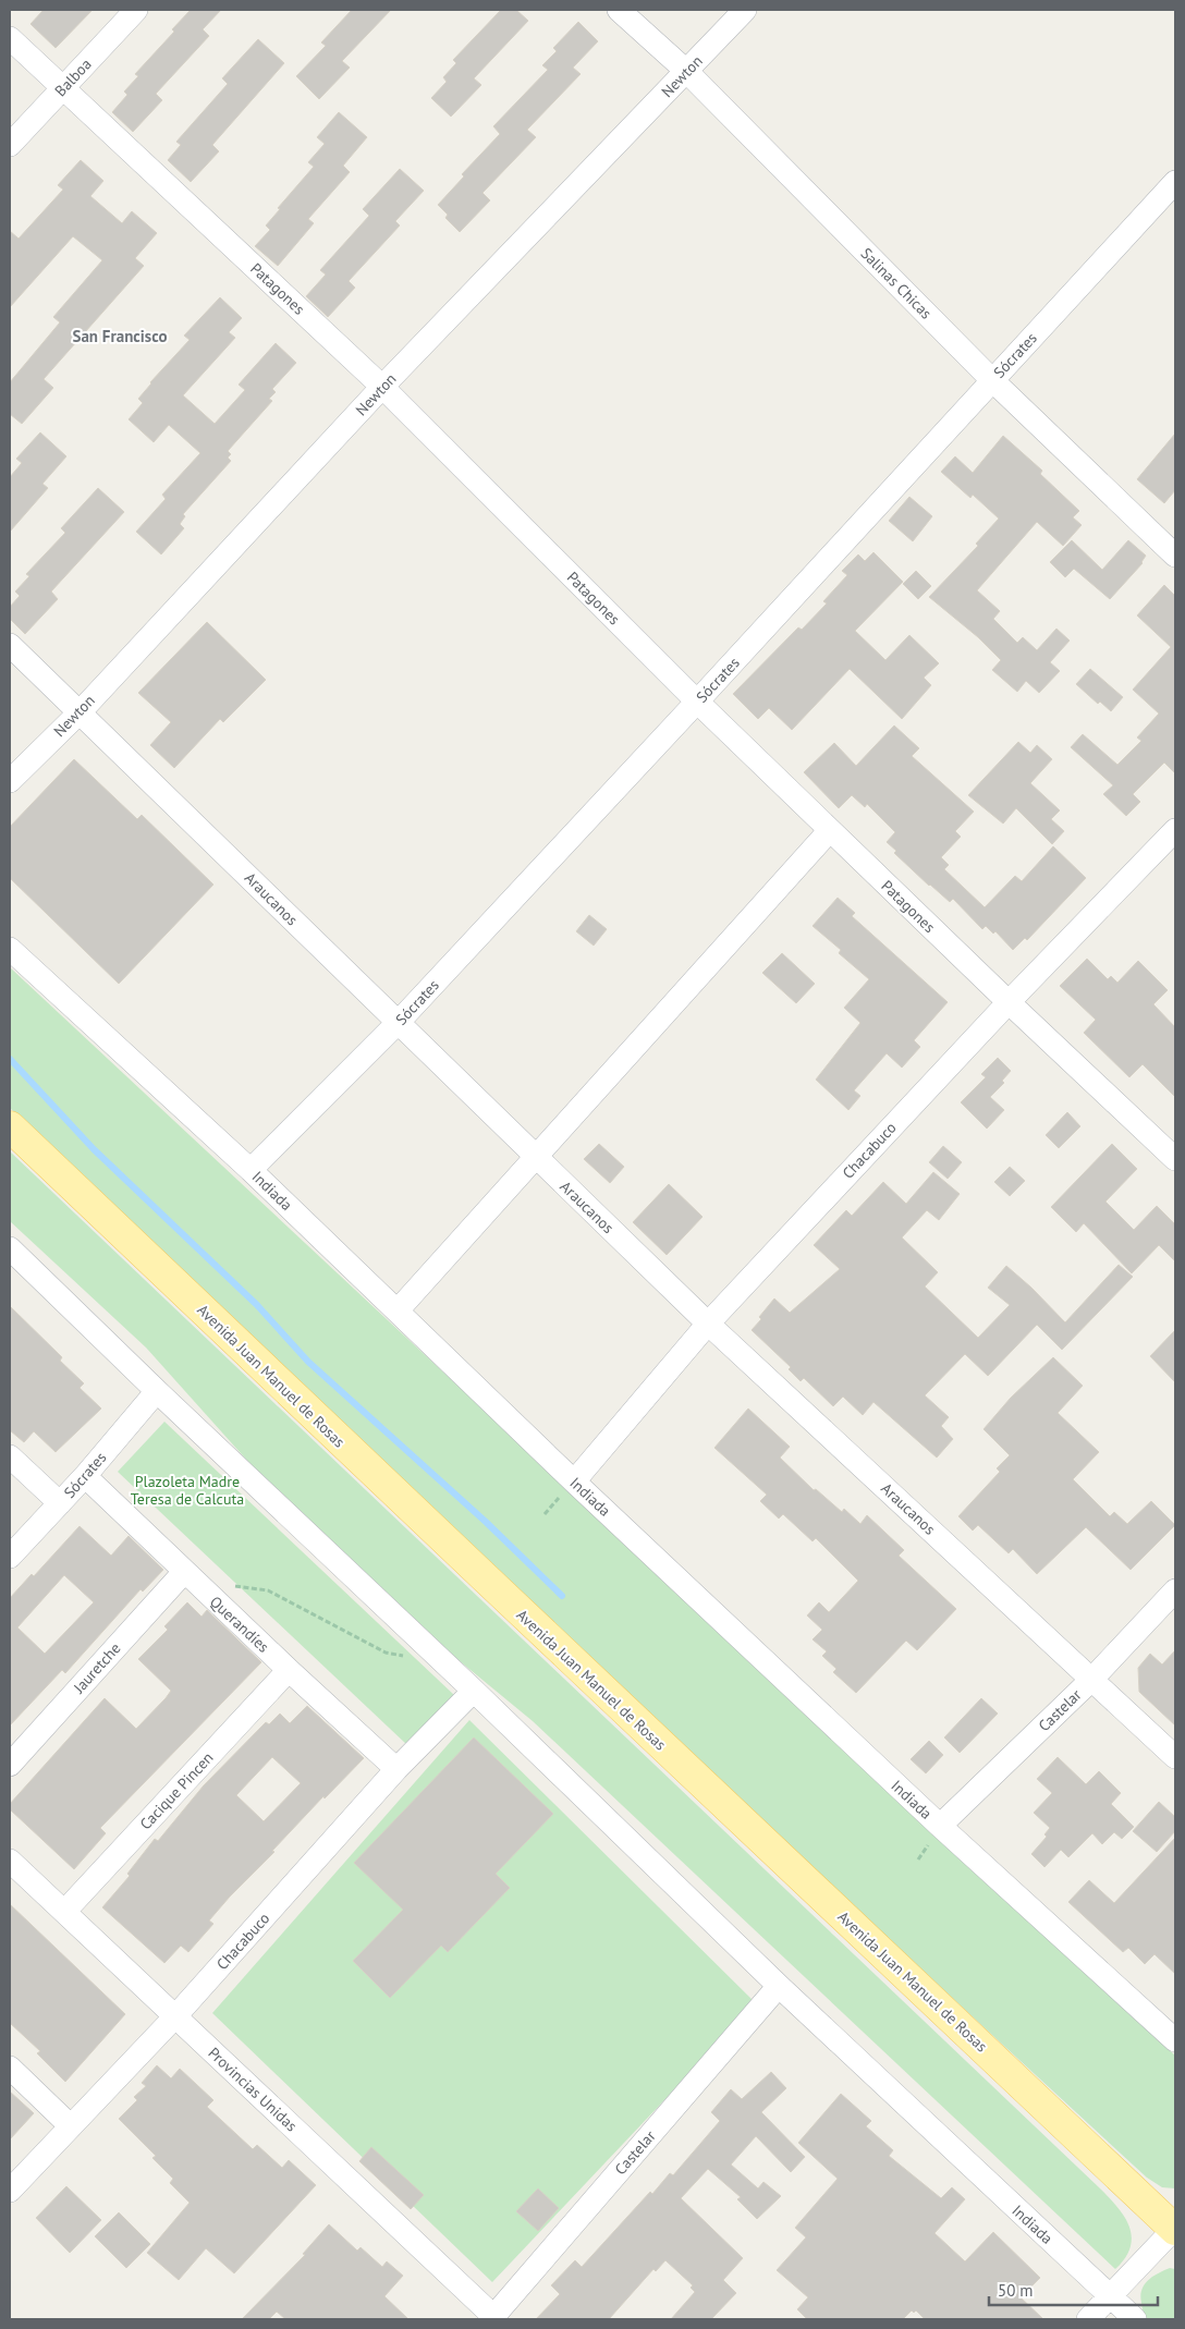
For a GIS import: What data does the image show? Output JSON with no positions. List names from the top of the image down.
{
  "streets": {
    "main road": ["Avenida Juan Manuel de Rosas"],
    "street": [
      "Newton",
      "Balboa",
      "Salinas Chicas",
      "Patagones",
      "Sócrates",
      "Araucanos",
      "Chacabuco",
      "Indiada",
      "Querandíes",
      "Jauretche",
      "Castelar",
      "Cacique Pincen",
      "Provincias Unidas"
    ]
  },
  "crossings": [
    ["Newton", "Salinas Chicas"],
    ["Newton", "Patagones"],
    ["Newton", "Araucanos"],
    ["Balboa", "Patagones"],
    ["Salinas Chicas", "Sócrates"],
    ["Patagones", "Sócrates"],
    ["Patagones", "Chacabuco"],
    ["Sócrates", "Araucanos"],
    ["Sócrates", "Indiada"],
    ["Sócrates", "Querandíes"],
    ["Araucanos", "Chacabuco"],
    ["Araucanos", "Castelar"],
    ["Chacabuco", "Indiada"],
    ["Chacabuco", "Querandíes"],
    ["Chacabuco", "Provincias Unidas"],
    ["Indiada", "Castelar"],
    ["Querandíes", "Jauretche"],
    ["Querandíes", "Cacique Pincen"],
    ["Castelar", "Provincias Unidas"],
    ["Cacique Pincen", "Provincias Unidas"]
  ],
  "districts": ["San Francisco"],
  "parks": ["Plazoleta Madre Teresa de Calcuta"],
  "scale_bar": "50 m"
}
